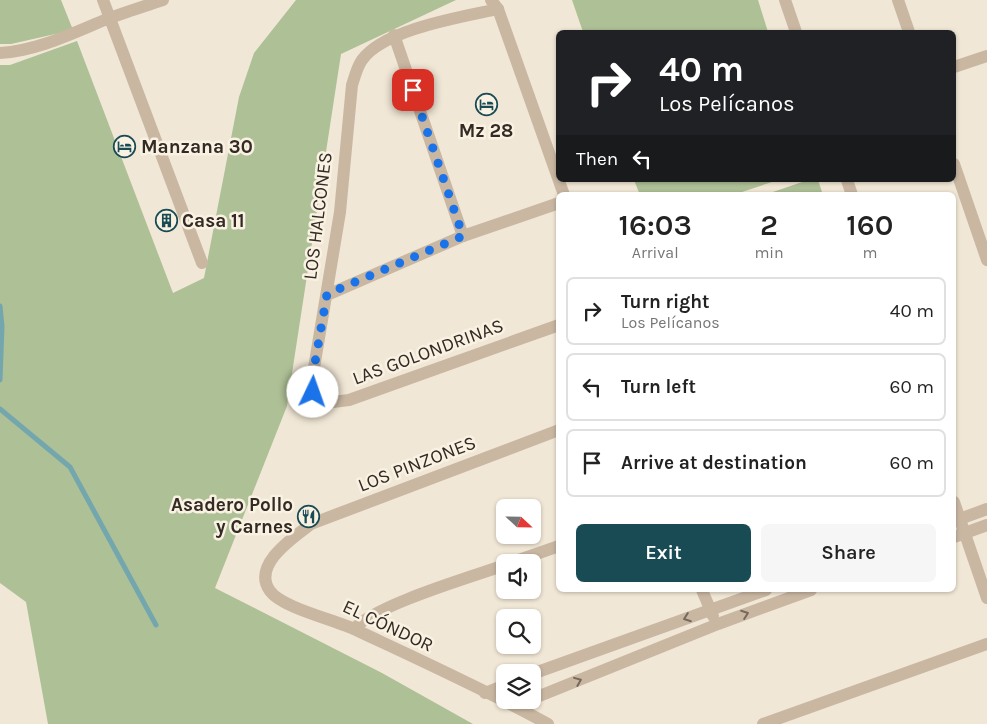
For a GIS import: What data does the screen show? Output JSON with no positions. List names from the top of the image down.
{
  "streets": {
    "street": [
      "LOS HALCONES",
      "LAS GOLONDRINAS",
      "LOS PINZONES",
      "EL CÓNDOR"
    ]
  },
  "crossings": [
    ["LOS HALCONES", "LAS GOLONDRINAS"],
    ["LOS PINZONES", "EL CÓNDOR"]
  ],
  "places": {
    "hotel": ["Mz 28", "Manzana 30"],
    "building": ["Casa 11"],
    "restaurant": ["Asadero Pollo y Carnes"]
  },
  "north": "right",
  "page": {
    "turn": ["40 m", "Los Pelícanos"],
    "then": "Then",
    "eta": [
      "16:03",
      "Arrival",
      "2",
      "min",
      "160",
      "m"
    ],
    "list": [
      {
        "name": "Turn right",
        "note": "Los Pelícanos",
        "value": "40 m"
      },
      {
        "name": "Turn left",
        "value": "60 m"
      },
      {
        "name": "Arrive at destination",
        "value": "60 m"
      }
    ],
    "buttons": ["Exit", "Share"]
  }
}
